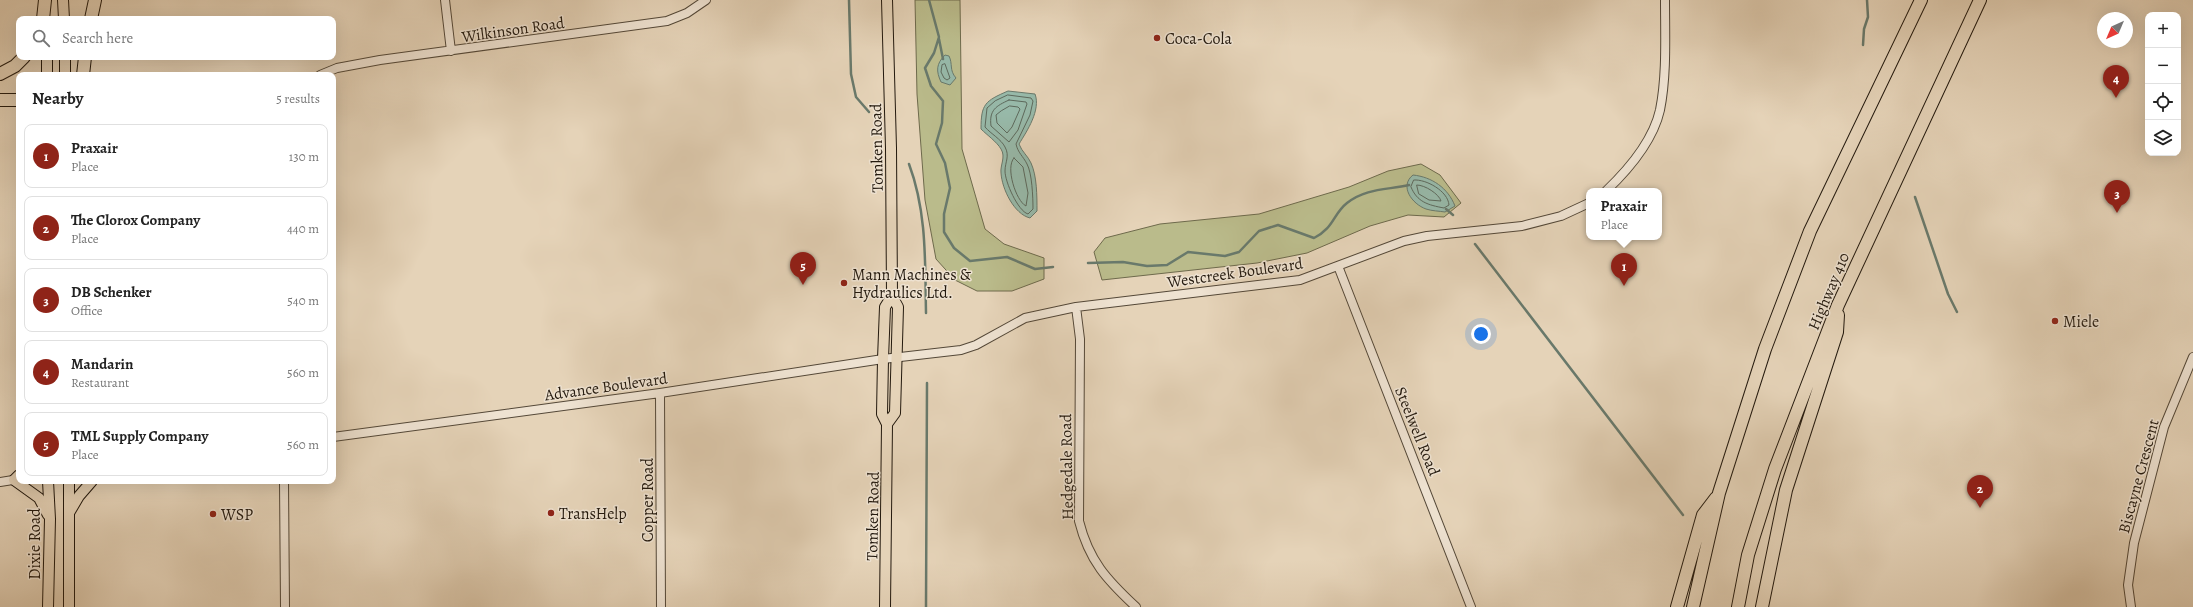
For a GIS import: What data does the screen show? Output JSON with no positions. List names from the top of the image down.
{
  "streets": {
    "highway": ["Highway 410"],
    "main road": ["Tomken Road", "Dixie Road"],
    "street": [
      "Wilkinson Road",
      "Westcreek Boulevard",
      "Advance Boulevard",
      "Steelwell Road",
      "Hedgedale Road",
      "Biscayne Crescent",
      "Copper Road"
    ]
  },
  "crossings": [
    ["Tomken Road", "Westcreek Boulevard"],
    ["Tomken Road", "Advance Boulevard"],
    ["Westcreek Boulevard", "Advance Boulevard"],
    ["Westcreek Boulevard", "Steelwell Road"],
    ["Westcreek Boulevard", "Hedgedale Road"],
    ["Advance Boulevard", "Copper Road"]
  ],
  "places": [
    "Coca-Cola",
    "Mann Machines & Hydraulics Ltd.",
    "Miele",
    "TransHelp",
    "WSP"
  ],
  "north": "bottom left",
  "page": {
    "map_buttons": ["+", "−"],
    "search": "Search here",
    "pins": [
      "4",
      "3",
      "5",
      "1",
      "2"
    ],
    "heading": ["Nearby", "5 results"],
    "list": [
      {
        "mark": "1",
        "name": "Praxair",
        "note": "Place",
        "value": "130 m"
      },
      {
        "mark": "2",
        "name": "The Clorox Company",
        "note": "Place",
        "value": "440 m"
      },
      {
        "mark": "3",
        "name": "DB Schenker",
        "note": "Office",
        "value": "540 m"
      },
      {
        "mark": "4",
        "name": "Mandarin",
        "note": "Restaurant",
        "value": "560 m"
      },
      {
        "mark": "5",
        "name": "TML Supply Company",
        "note": "Place",
        "value": "560 m"
      }
    ],
    "popup": ["Praxair", "Place"]
  }
}
